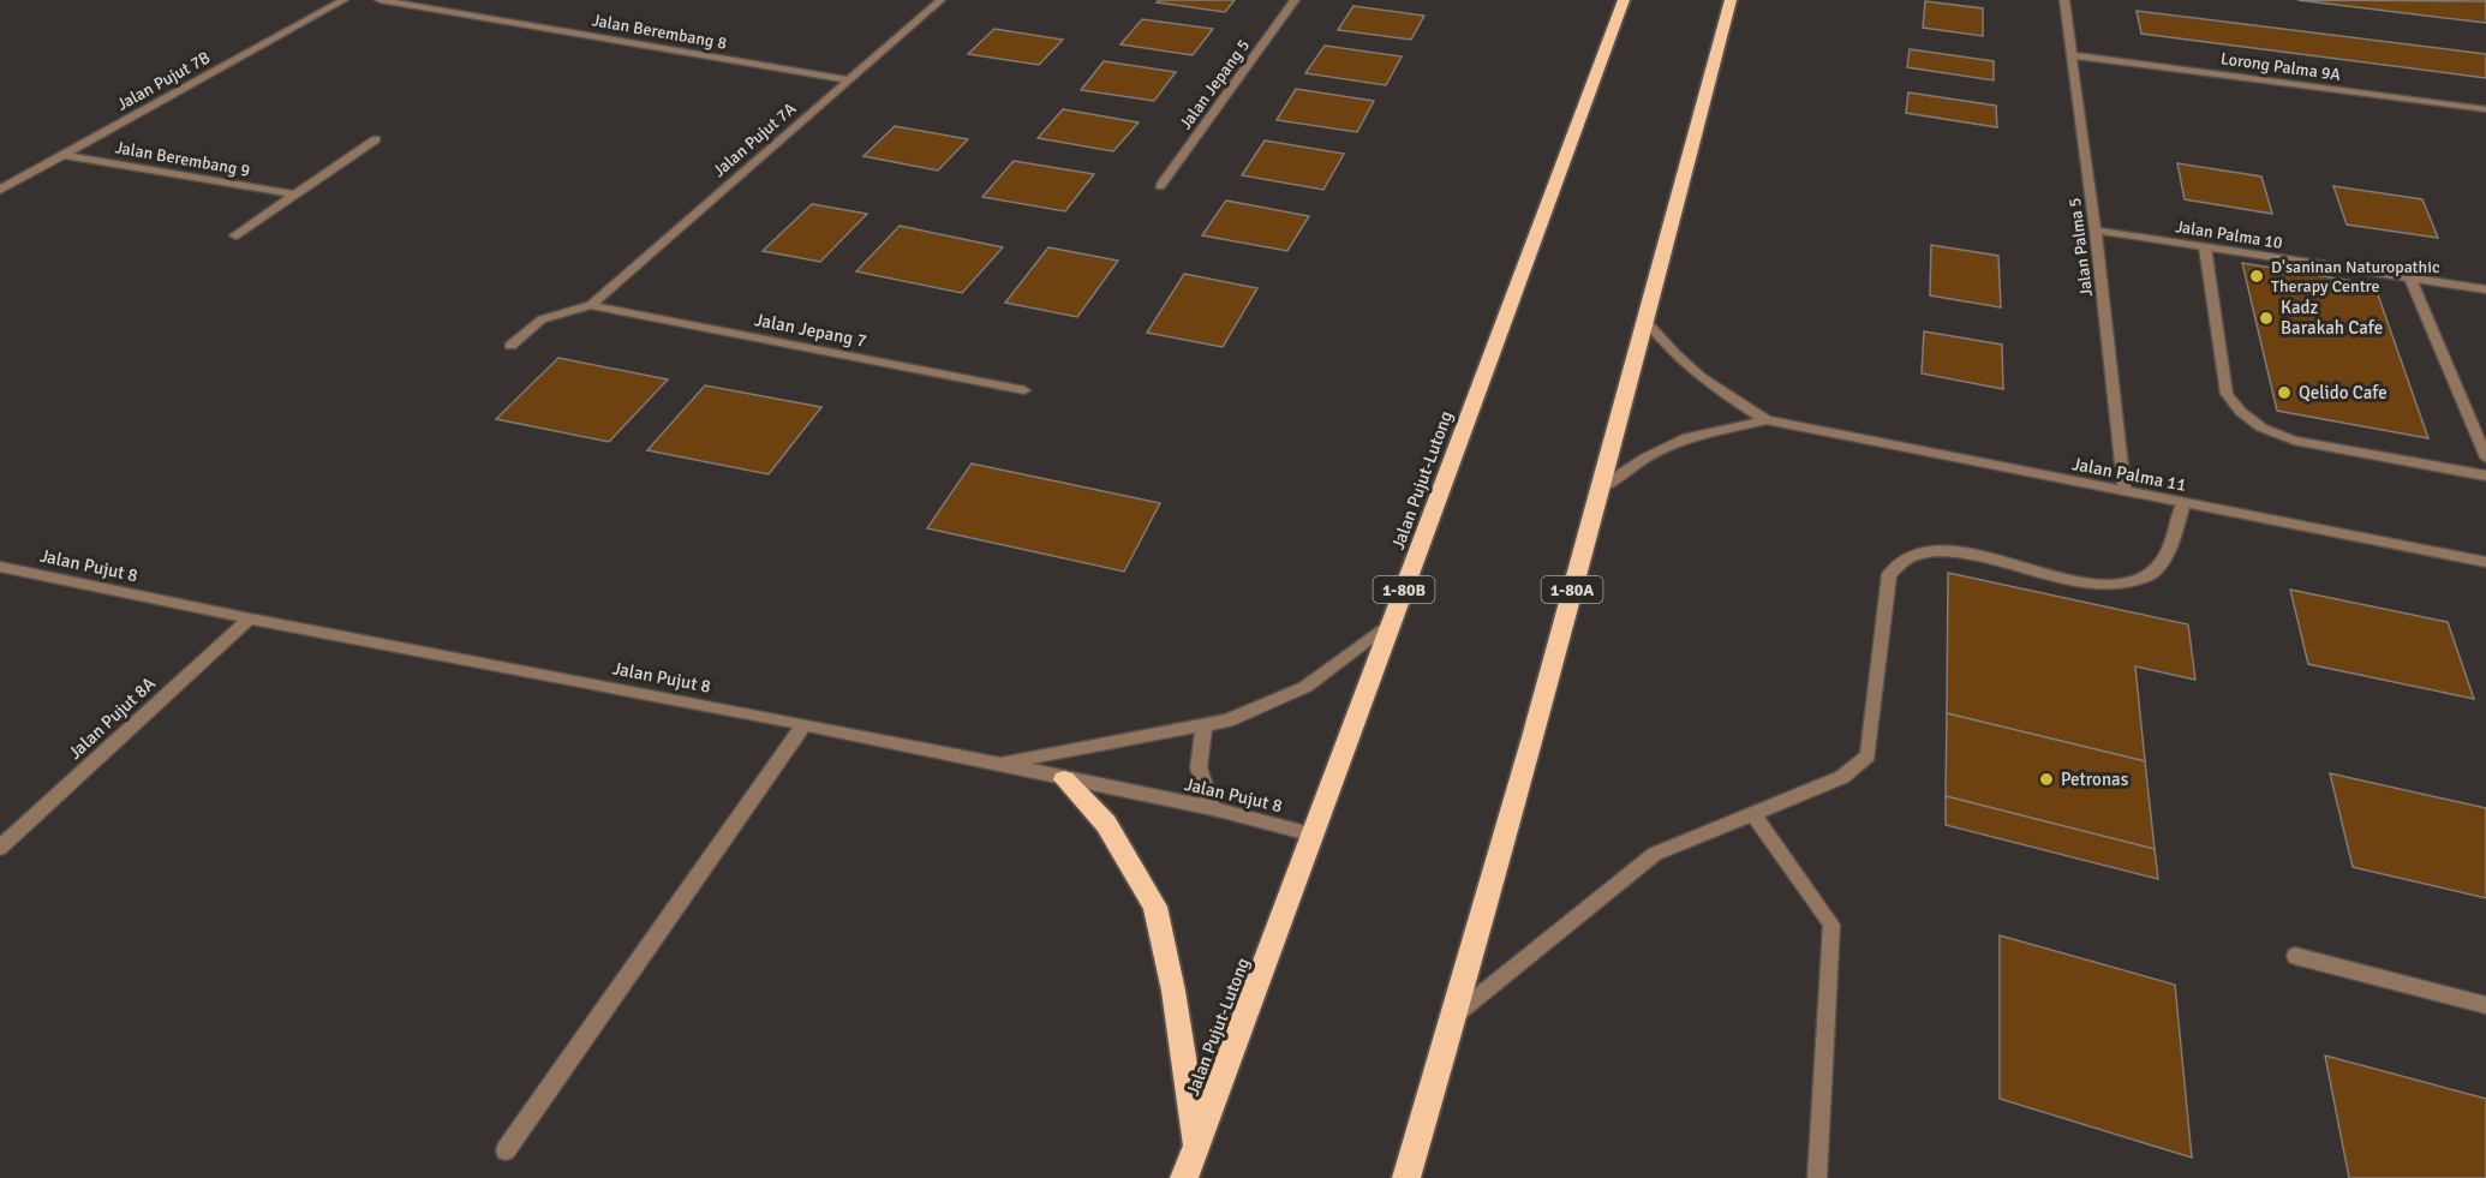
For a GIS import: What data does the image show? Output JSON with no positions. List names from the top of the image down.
{
  "streets": {
    "highway": ["Jalan Pujut-Lutong", "1-80B", "1-80A"],
    "street": [
      "Jalan Berembang 8",
      "Lorong Palma 9A",
      "Jalan Pujut 7B",
      "Jalan Jepang 5",
      "Jalan Pujut 7A",
      "Jalan Berembang 9",
      "Jalan Palma 10",
      "Jalan Palma 5",
      "Jalan Jepang 7",
      "Jalan Palma 11",
      "Jalan Pujut 8",
      "Jalan Pujut 8A"
    ]
  },
  "crossings": [
    ["Jalan Berembang 8", "Jalan Pujut 7A"],
    ["Lorong Palma 9A", "Jalan Palma 5"],
    ["Jalan Pujut 7B", "Jalan Berembang 9"],
    ["Jalan Pujut 7A", "Jalan Jepang 7"],
    ["Jalan Palma 10", "Jalan Palma 5"],
    ["Jalan Palma 5", "Jalan Palma 11"],
    ["Jalan Pujut-Lutong", "Jalan Pujut 8"],
    ["Jalan Pujut 8", "Jalan Pujut 8A"]
  ],
  "places": [
    "D'saninan Naturopathic Therapy Centre",
    "Kadz Barakah Cafe",
    "Qelido Cafe",
    "Petronas"
  ]
}
